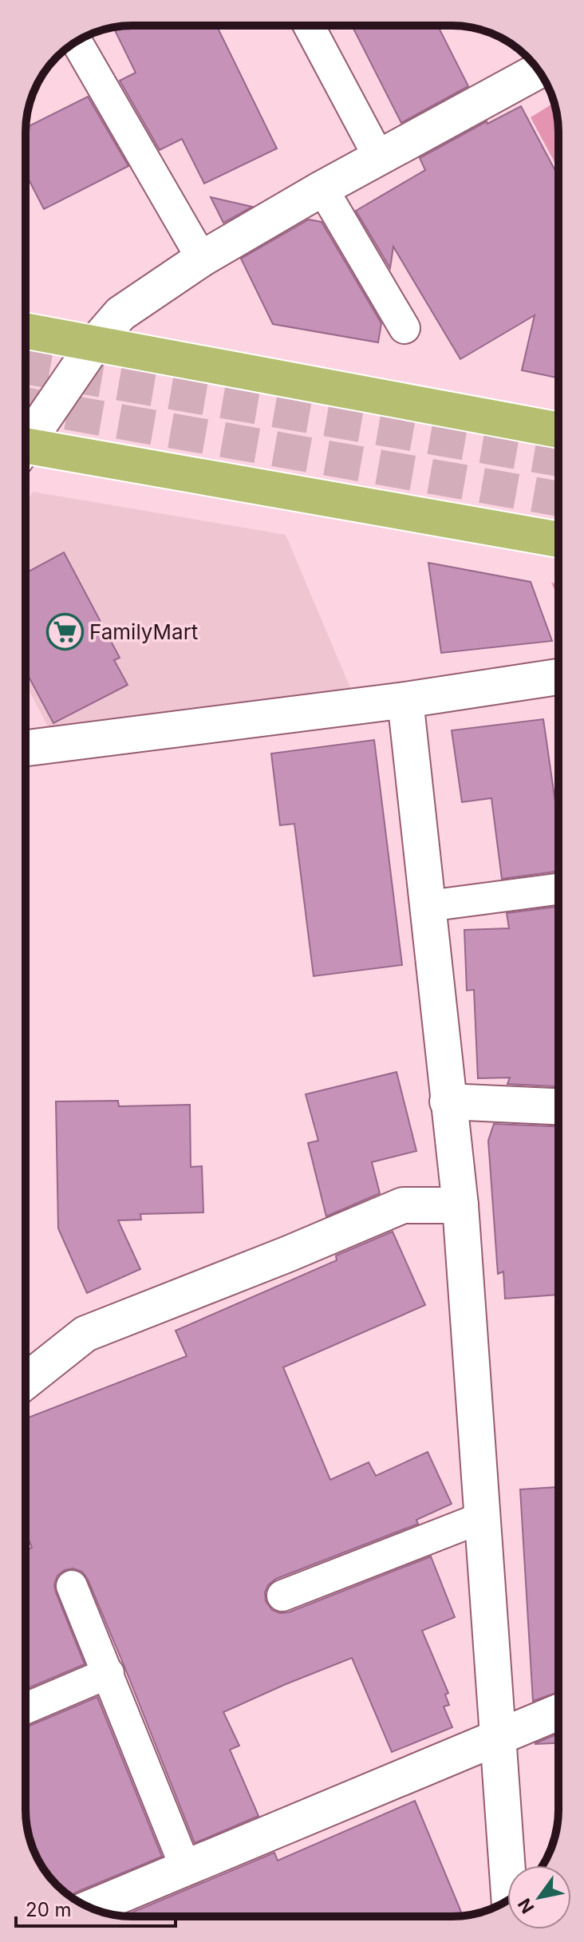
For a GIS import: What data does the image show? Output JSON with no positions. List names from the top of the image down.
{
  "places": {
    "supermarket": ["FamilyMart"]
  },
  "scale_bar": "20 m",
  "north": "bottom left"
}
